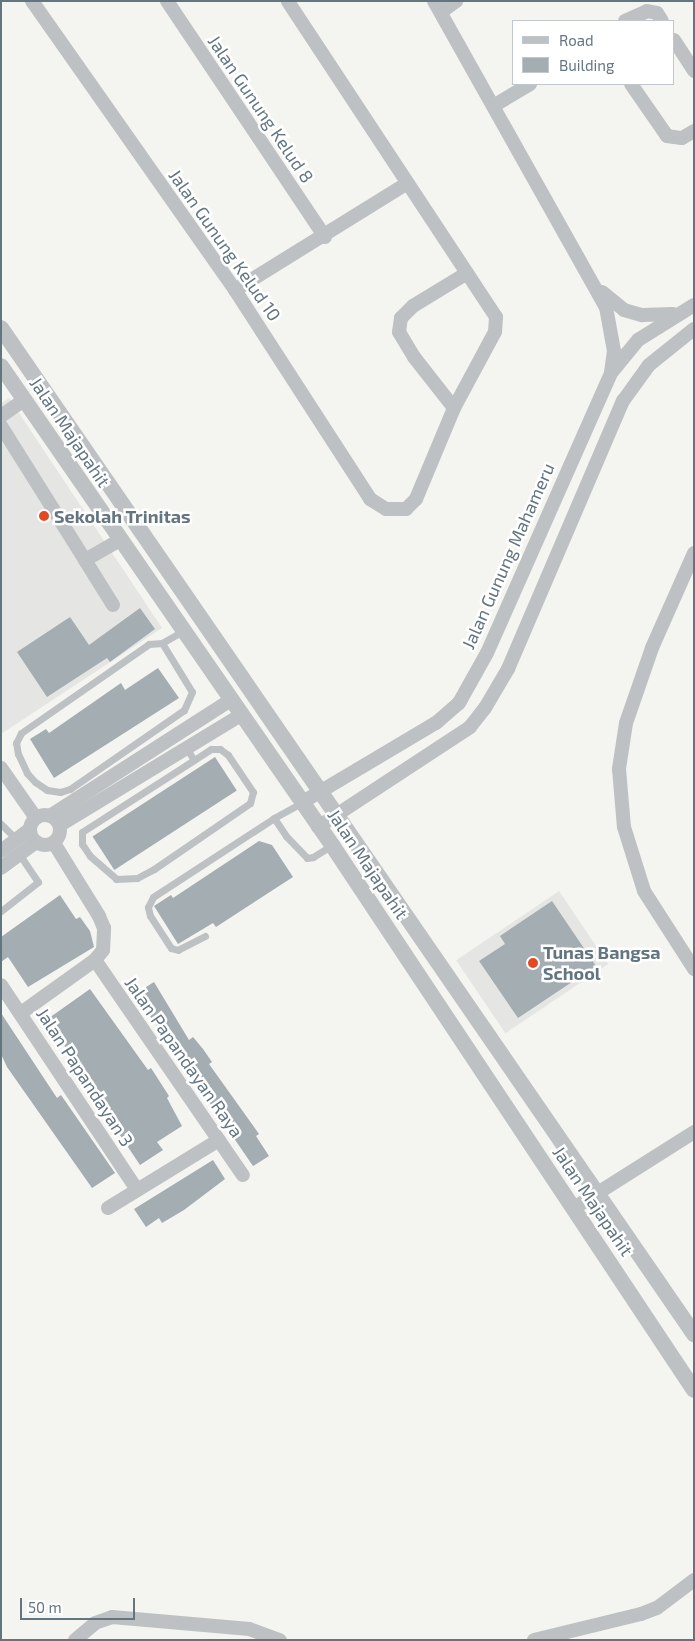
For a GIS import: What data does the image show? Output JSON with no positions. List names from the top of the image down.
{
  "streets": {
    "street": [
      "Jalan Gunung Kelud 8",
      "Jalan Gunung Kelud 10",
      "Jalan Majapahit",
      "Jalan Gunung Mahameru",
      "Jalan Papandayan Raya",
      "Jalan Papandayan 3"
    ]
  },
  "crossings": [
    ["Jalan Majapahit", "Jalan Gunung Mahameru"]
  ],
  "places": ["Sekolah Trinitas", "Tunas Bangsa School"],
  "legend": ["Road", "Building"],
  "scale_bar": "50 m"
}
